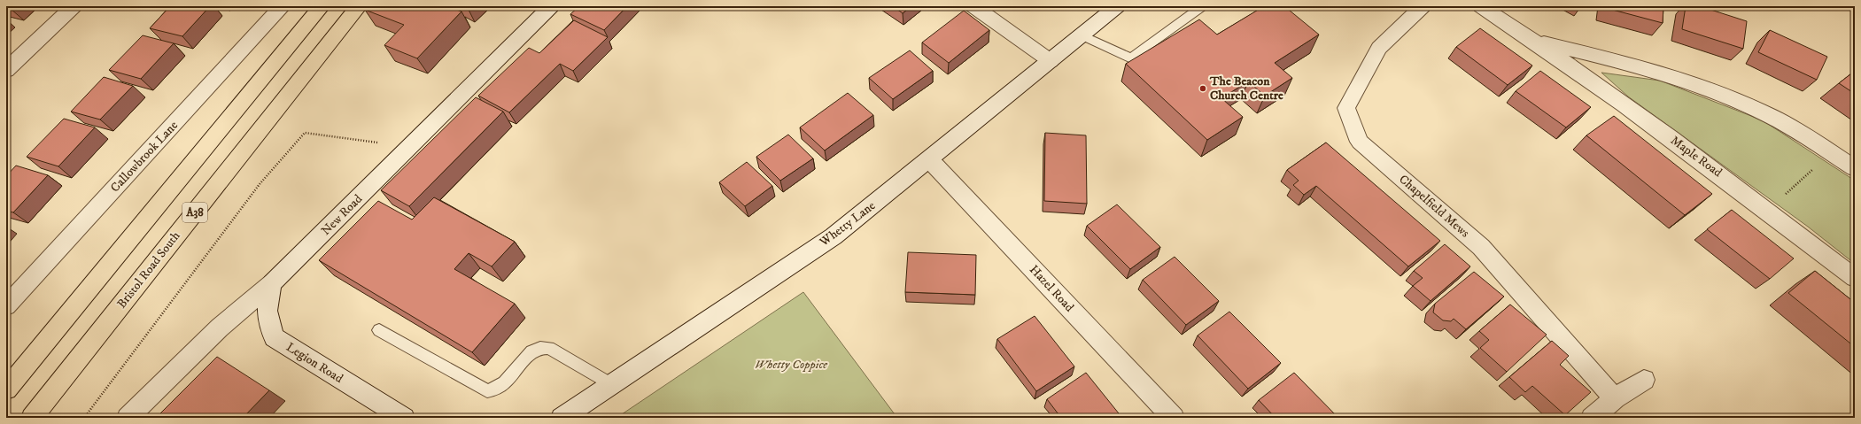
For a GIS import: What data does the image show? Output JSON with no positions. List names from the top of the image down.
{
  "streets": {
    "highway": ["A38", "Bristol Road South"],
    "street": [
      "Callowbrook Lane",
      "Maple Road",
      "Chapelfield Mews",
      "New Road",
      "Whetty Lane",
      "Hazel Road",
      "Legion Road"
    ]
  },
  "crossings": [
    ["New Road", "Legion Road"],
    ["Whetty Lane", "Hazel Road"]
  ],
  "parks": ["Whetty Coppice"],
  "places": ["The Beacon Church Centre"]
}
